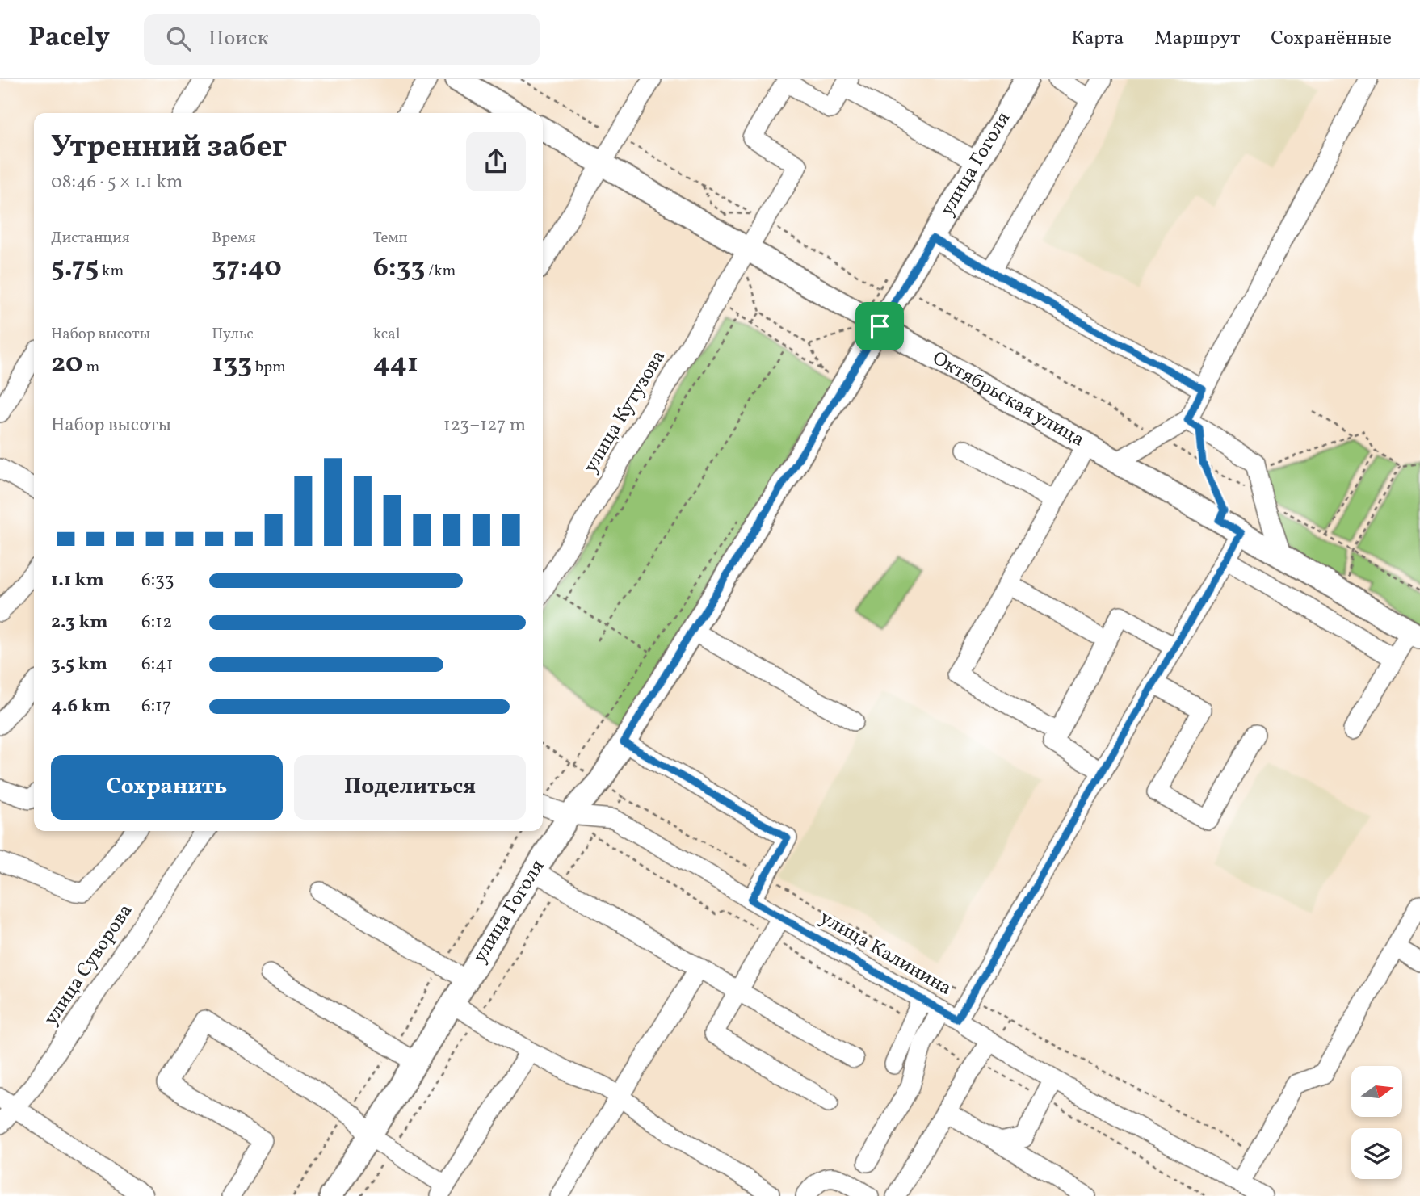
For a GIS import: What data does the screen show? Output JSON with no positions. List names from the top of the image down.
{
  "streets": {
    "main road": ["улица Гоголя", "Октябрьская улица"],
    "street": ["улица Кутузова", "улица Калинина", "улица Суворова"]
  },
  "crossings": [
    ["улица Гоголя", "Октябрьская улица"],
    ["улица Гоголя", "улица Калинина"],
    ["Октябрьская улица", "улица Кутузова"]
  ],
  "north": "right",
  "page": {
    "header": "Pacely",
    "search": "Поиск",
    "nav": ["Карта", "Маршрут", "Сохранённые"],
    "heading": ["Утренний забег", "08:46 · 5 × 1.1 km"],
    "stats": [
      ["Дистанция", "5.75 km"],
      ["Время", "37:40"],
      ["Темп", "6:33 /km"],
      ["Набор высоты", "20 m"],
      ["Пульс", "133 bpm"],
      ["kcal", "441"]
    ],
    "chart": ["Набор высоты", "123–127 m"],
    "list": [
      {
        "name": "1.1 km",
        "note": "6:33"
      },
      {
        "name": "2.3 km",
        "note": "6:12"
      },
      {
        "name": "3.5 km",
        "note": "6:41"
      },
      {
        "name": "4.6 km",
        "note": "6:17"
      }
    ],
    "buttons": ["Сохранить", "Поделиться"]
  }
}
